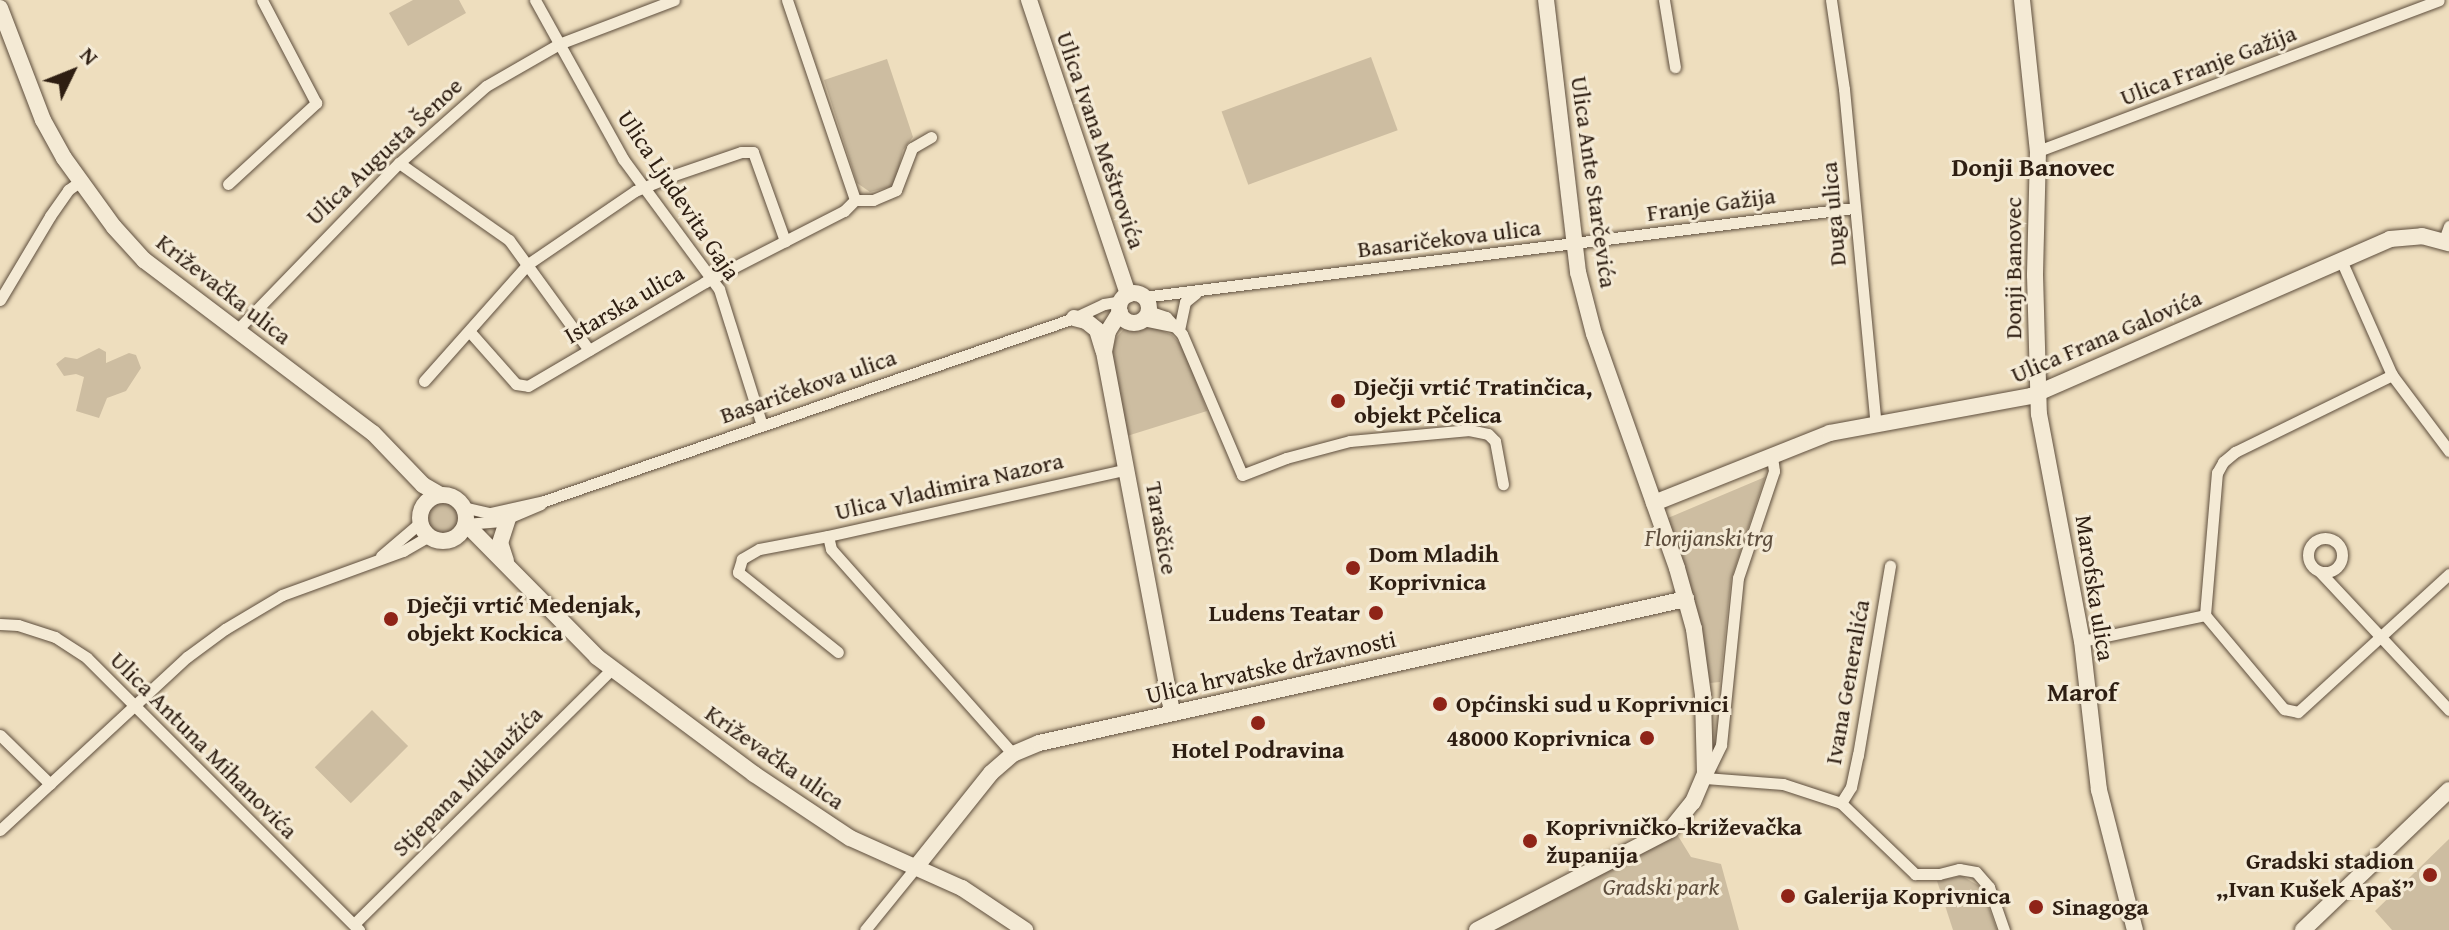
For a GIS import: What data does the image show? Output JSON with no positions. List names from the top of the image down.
{
  "streets": {
    "main road": [
      "Ulica Ivana Meštrovića",
      "Ulica Ante Starčevića",
      "Donji Banovec",
      "Križevačka ulica",
      "Ulica Frana Galovića",
      "Taraščice",
      "Marofska ulica",
      "Ulica hrvatske državnosti"
    ],
    "street": [
      "Ulica Franje Gažija",
      "Ulica Augusta Šenoe",
      "Ulica Ljudevita Gaja",
      "Franje Gažija",
      "Duga ulica",
      "Basaričekova ulica",
      "Istarska ulica",
      "Ulica Vladimira Nazora",
      "Ivana Generalića",
      "Ulica Antuna Mihanovića",
      "Stjepana Miklaužića"
    ]
  },
  "crossings": [
    ["Ulica Franje Gažija", "Donji Banovec"],
    ["Ulica Ivana Meštrovića", "Basaričekova ulica"],
    ["Ulica Augusta Šenoe", "Ulica Ljudevita Gaja"],
    ["Ulica Augusta Šenoe", "Križevačka ulica"],
    ["Ulica Ante Starčevića", "Franje Gažija"],
    ["Ulica Ante Starčevića", "Basaričekova ulica"],
    ["Ulica Ljudevita Gaja", "Basaričekova ulica"],
    ["Ulica Ljudevita Gaja", "Istarska ulica"],
    ["Franje Gažija", "Duga ulica"],
    ["Franje Gažija", "Basaričekova ulica"],
    ["Duga ulica", "Ulica Frana Galovića"],
    ["Basaričekova ulica", "Križevačka ulica"],
    ["Donji Banovec", "Ulica Frana Galovića"],
    ["Donji Banovec", "Marofska ulica"],
    ["Križevačka ulica", "Ulica hrvatske državnosti"],
    ["Križevačka ulica", "Stjepana Miklaužića"],
    ["Ulica Frana Galovića", "Marofska ulica"],
    ["Ulica Vladimira Nazora", "Taraščice"],
    ["Ulica Vladimira Nazora", "Ulica hrvatske državnosti"],
    ["Taraščice", "Ulica hrvatske državnosti"],
    ["Ulica Antuna Mihanovića", "Stjepana Miklaužića"]
  ],
  "districts": ["Donji Banovec", "Marof"],
  "parks": ["Florijanski trg", "Gradski park"],
  "places": [
    "Dječji vrtić Tratinčica, objekt Pčelica",
    "Dom Mladih Koprivnica",
    "Ludens Teatar",
    "Dječji vrtić Medenjak, objekt Kockica",
    "Općinski sud u Koprivnici",
    "Hotel Podravina",
    "48000 Koprivnica",
    "Koprivničko-križevačka županija",
    "Gradski stadion „Ivan Kušek Apaš”",
    "Galerija Koprivnica",
    "Sinagoga"
  ],
  "north": "top right"
}
